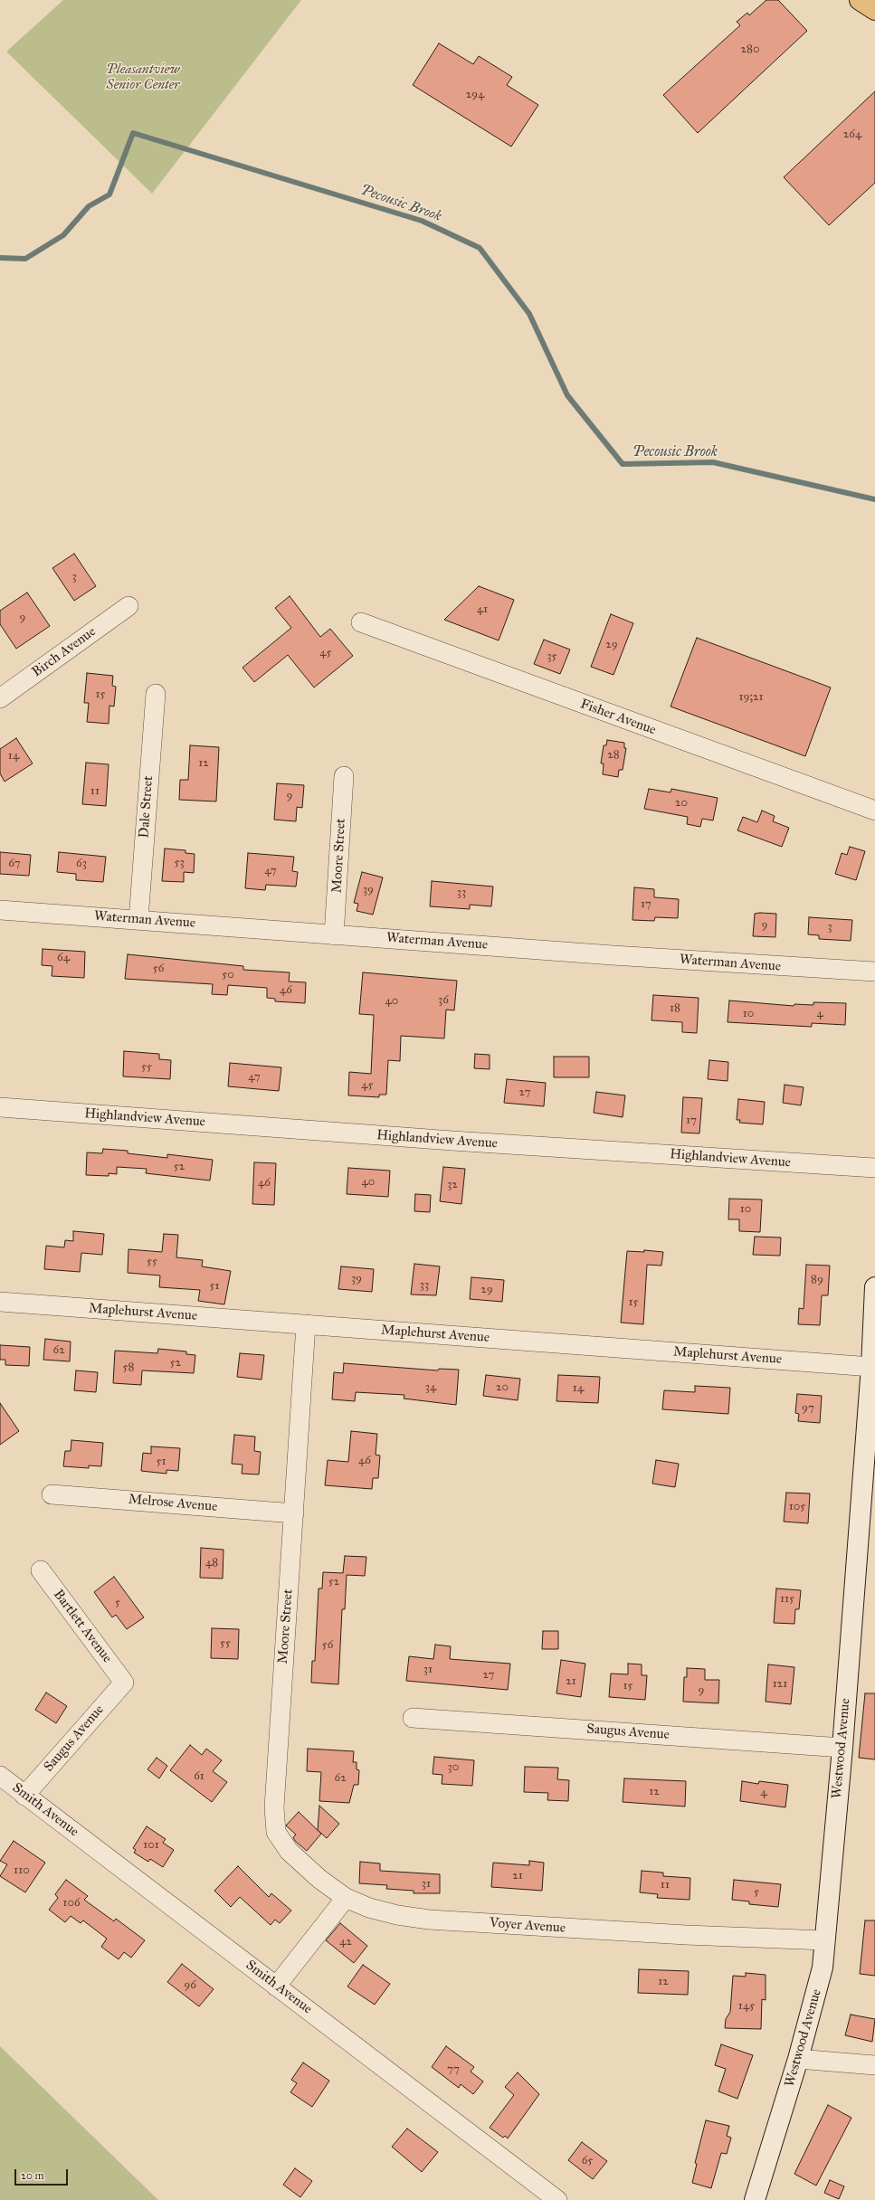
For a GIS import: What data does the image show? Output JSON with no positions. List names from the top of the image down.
{
  "streets": {
    "street": [
      "Birch Avenue",
      "Fisher Avenue",
      "Dale Street",
      "Moore Street",
      "Waterman Avenue",
      "Highlandview Avenue",
      "Maplehurst Avenue",
      "Melrose Avenue",
      "Bartlett Avenue",
      "Saugus Avenue",
      "Westwood Avenue",
      "Smith Avenue",
      "Voyer Avenue"
    ]
  },
  "crossings": [
    ["Dale Street", "Waterman Avenue"],
    ["Moore Street", "Waterman Avenue"],
    ["Moore Street", "Maplehurst Avenue"],
    ["Moore Street", "Melrose Avenue"],
    ["Moore Street", "Voyer Avenue"],
    ["Maplehurst Avenue", "Westwood Avenue"],
    ["Bartlett Avenue", "Saugus Avenue"],
    ["Saugus Avenue", "Westwood Avenue"],
    ["Saugus Avenue", "Smith Avenue"],
    ["Westwood Avenue", "Voyer Avenue"]
  ],
  "water": ["Pecousic Brook"],
  "parks": ["Pleasantview Senior Center"],
  "house_numbers": [
    "280",
    "294",
    "264",
    "3",
    "41",
    "9",
    "29",
    "45",
    "35",
    "15",
    "19;21",
    "28",
    "14",
    "12",
    "11",
    "9",
    "20",
    "53",
    "67",
    "63",
    "47",
    "39",
    "33",
    "17",
    "9",
    "3",
    "64",
    "56",
    "50",
    "46",
    "36",
    "40",
    "18",
    "10",
    "4",
    "55",
    "47",
    "45",
    "27",
    "17",
    "52",
    "40",
    "46",
    "32",
    "10",
    "55",
    "39",
    "89",
    "33",
    "51",
    "29",
    "15",
    "62",
    "52",
    "58",
    "34",
    "20",
    "14",
    "97",
    "46",
    "51",
    "105",
    "48",
    "52",
    "115",
    "5",
    "55",
    "56",
    "31",
    "27",
    "21",
    "121",
    "15",
    "9",
    "30",
    "61",
    "62",
    "12",
    "4",
    "101",
    "110",
    "21",
    "31",
    "11",
    "5",
    "106",
    "42",
    "12",
    "96",
    "145",
    "77",
    "65"
  ],
  "scale_bar": "20 m"
}
